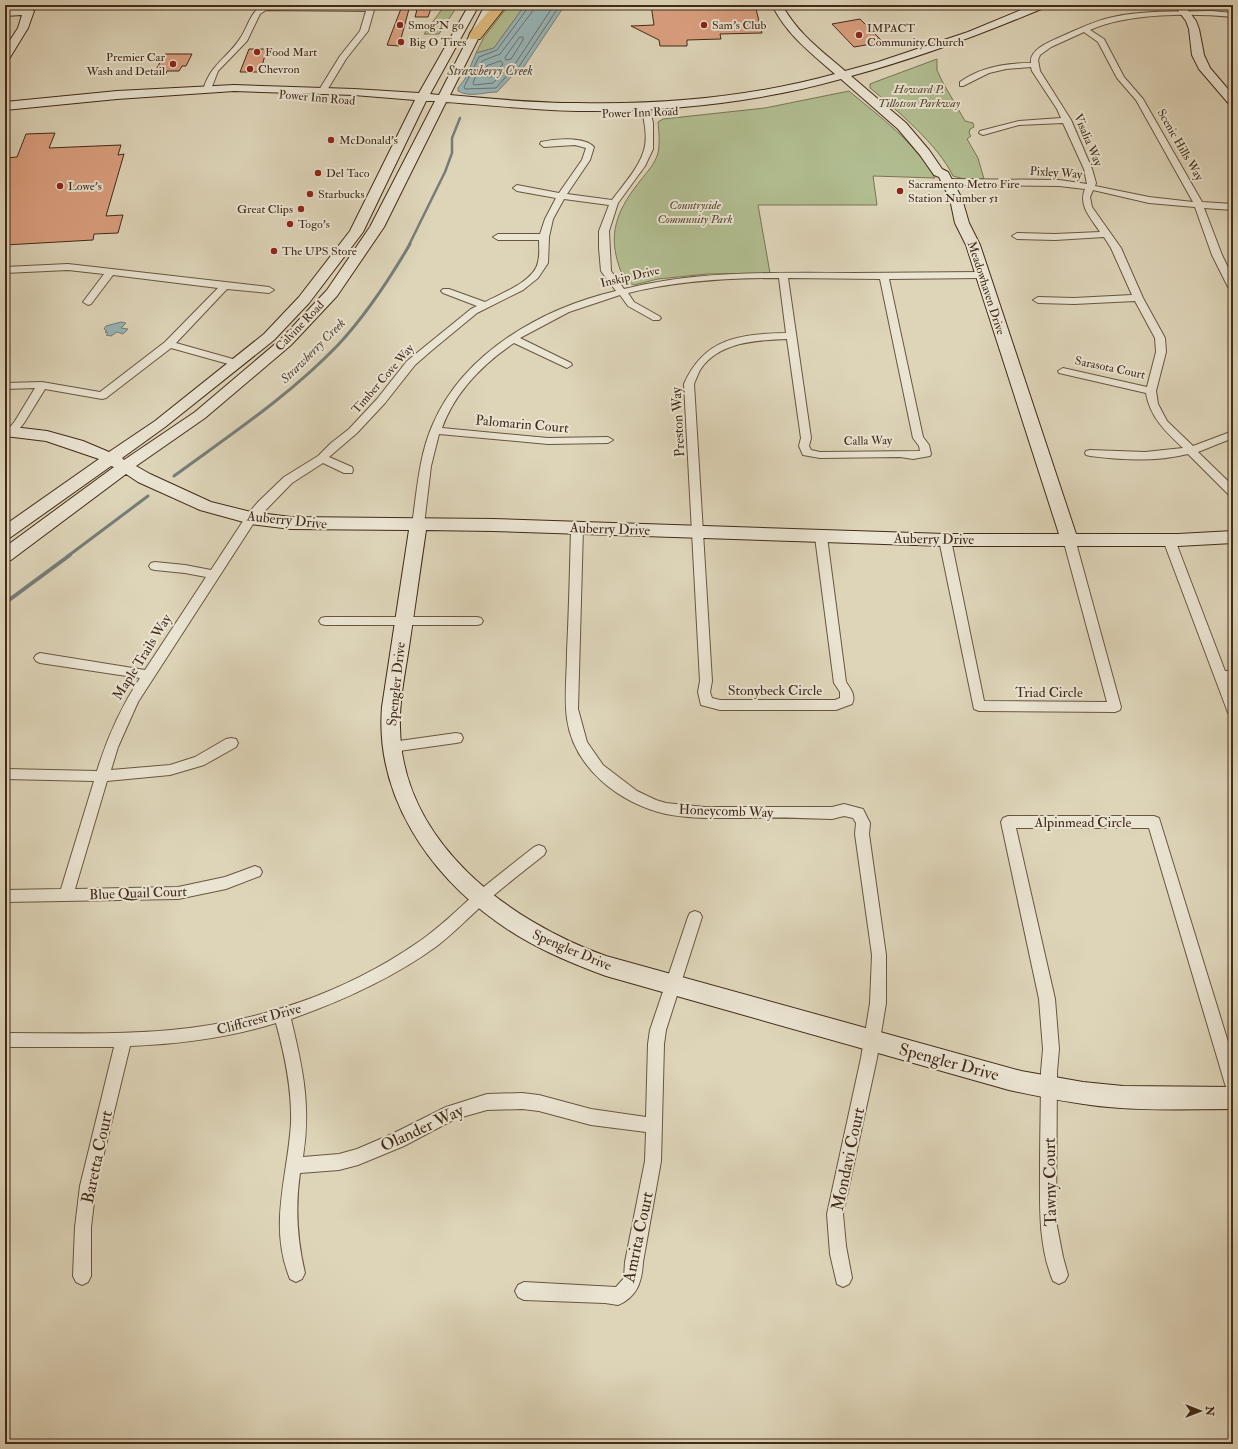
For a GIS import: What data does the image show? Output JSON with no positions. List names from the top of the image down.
{
  "streets": {
    "main road": [
      "Power Inn Road",
      "Meadowhaven Drive",
      "Calvine Road",
      "Auberry Drive",
      "Spengler Drive"
    ],
    "street": [
      "Visalia Way",
      "Scenic Hills Way",
      "Pixley Way",
      "Inskip Drive",
      "Sarasota Court",
      "Timber Cove Way",
      "Preston Way",
      "Palomarin Court",
      "Calla Way",
      "Maple Trails Way",
      "Stonybeck Circle",
      "Triad Circle",
      "Honeycomb Way",
      "Alpinmead Circle",
      "Blue Quail Court",
      "Cliffcrest Drive",
      "Olander Way",
      "Baretta Court",
      "Mondavi Court",
      "Tawny Court",
      "Amrita Court"
    ]
  },
  "crossings": [
    ["Power Inn Road", "Meadowhaven Drive"],
    ["Power Inn Road", "Calvine Road"],
    ["Visalia Way", "Pixley Way"],
    ["Visalia Way", "Sarasota Court"],
    ["Scenic Hills Way", "Pixley Way"],
    ["Pixley Way", "Meadowhaven Drive"],
    ["Inskip Drive", "Meadowhaven Drive"],
    ["Inskip Drive", "Palomarin Court"],
    ["Inskip Drive", "Calla Way"],
    ["Inskip Drive", "Auberry Drive"],
    ["Inskip Drive", "Spengler Drive"],
    ["Meadowhaven Drive", "Auberry Drive"],
    ["Meadowhaven Drive", "Triad Circle"],
    ["Calvine Road", "Auberry Drive"],
    ["Timber Cove Way", "Auberry Drive"],
    ["Timber Cove Way", "Maple Trails Way"],
    ["Preston Way", "Calla Way"],
    ["Preston Way", "Auberry Drive"],
    ["Preston Way", "Stonybeck Circle"],
    ["Auberry Drive", "Maple Trails Way"],
    ["Auberry Drive", "Spengler Drive"],
    ["Auberry Drive", "Stonybeck Circle"],
    ["Auberry Drive", "Triad Circle"],
    ["Auberry Drive", "Honeycomb Way"],
    ["Maple Trails Way", "Blue Quail Court"],
    ["Spengler Drive", "Honeycomb Way"],
    ["Spengler Drive", "Alpinmead Circle"],
    ["Spengler Drive", "Cliffcrest Drive"],
    ["Spengler Drive", "Mondavi Court"],
    ["Spengler Drive", "Tawny Court"],
    ["Honeycomb Way", "Mondavi Court"],
    ["Alpinmead Circle", "Tawny Court"],
    ["Cliffcrest Drive", "Baretta Court"],
    ["Olander Way", "Amrita Court"]
  ],
  "water": ["Strawberry Creek"],
  "parks": ["Howard P. Tillotson Parkway", "Countryside Community Park"],
  "places": [
    "Smog'N go",
    "Sam's Club",
    "IMPACT Community Church",
    "Big O Tires",
    "Food Mart",
    "Premier Car Wash and Detail",
    "Chevron",
    "McDonald's",
    "Del Taco",
    "Lowe's",
    "Sacramento Metro Fire Station Number 51",
    "Starbucks",
    "Great Clips",
    "Togo's",
    "The UPS Store"
  ],
  "north": "right"
}
